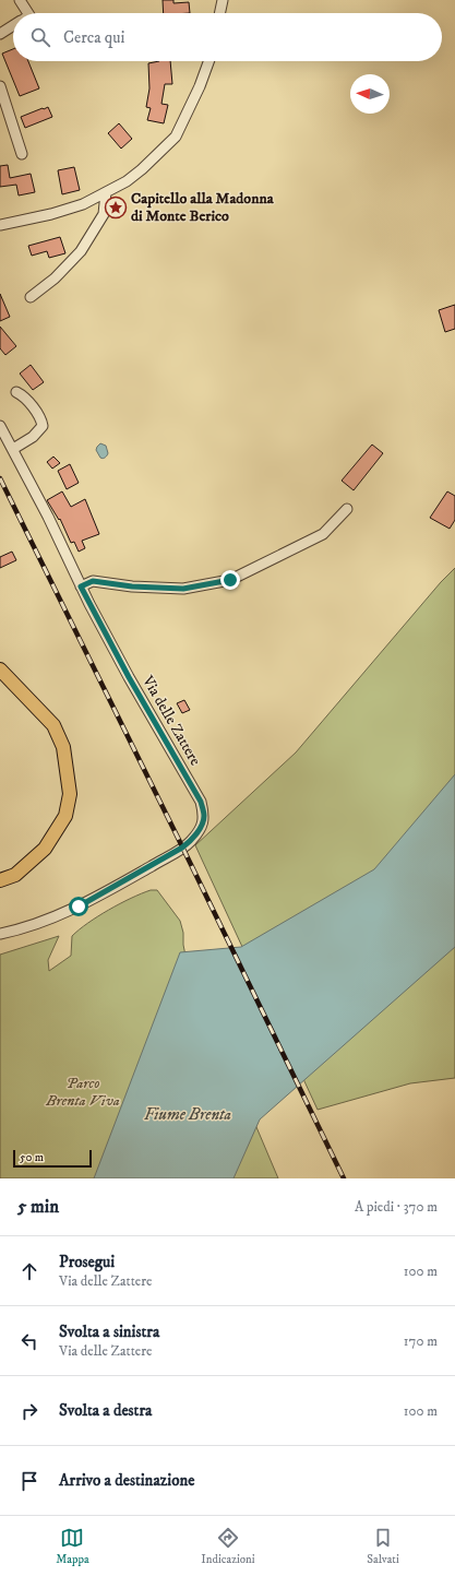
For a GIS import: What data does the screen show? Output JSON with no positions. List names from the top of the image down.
{
  "streets": {
    "street": ["Via delle Zattere"]
  },
  "water": ["Fiume Brenta"],
  "parks": ["Parco Brenta Viva"],
  "places": {
    "place": ["Capitello alla Madonna di Monte Berico"]
  },
  "scale_bar": "50 m",
  "north": "left",
  "page": {
    "search": "Cerca qui",
    "scale": "50 m",
    "heading": ["5 min", "A piedi · 370 m"],
    "list": [
      ["Prosegui", "Via delle Zattere", "100 m"],
      ["Svolta a sinistra", "Via delle Zattere", "170 m"],
      ["Svolta a destra", "100 m"],
      "Arrivo a destinazione"
    ],
    "nav": ["Mappa", "Indicazioni", "Salvati"]
  }
}
